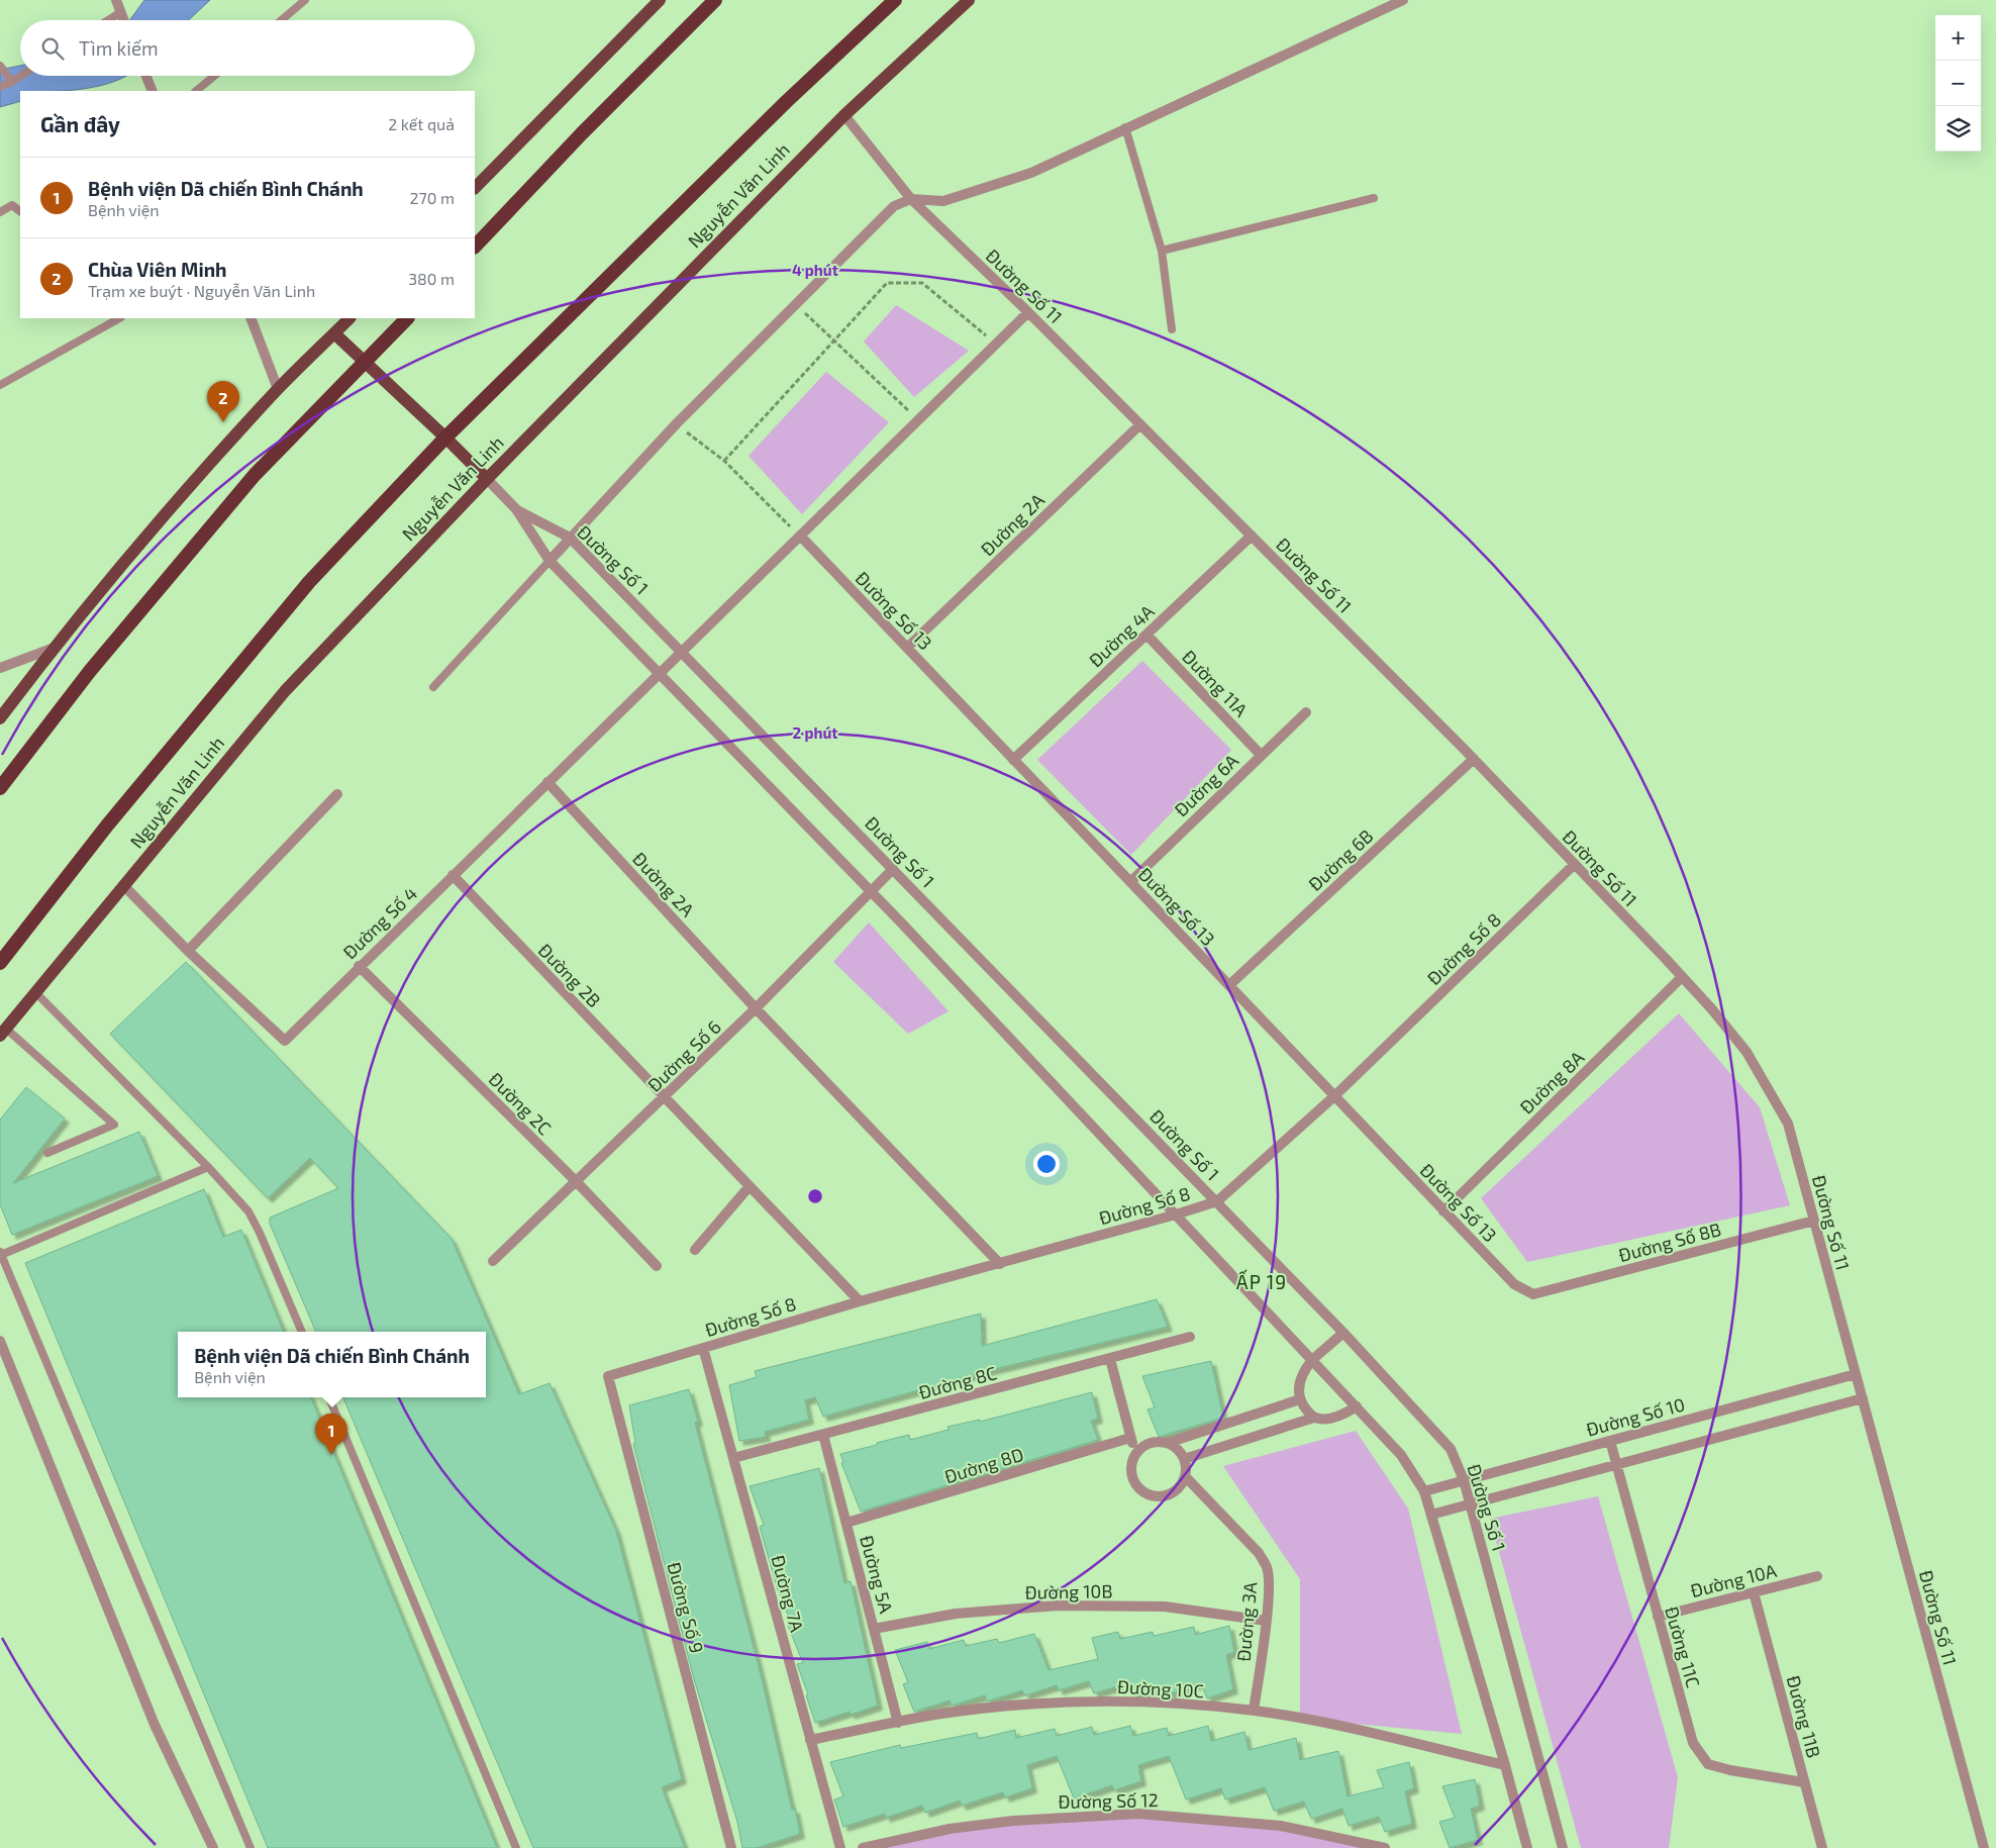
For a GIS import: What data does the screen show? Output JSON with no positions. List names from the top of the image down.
{
  "streets": {
    "highway": ["Nguyễn Văn Linh"],
    "street": [
      "Đường Số 11",
      "Đường 2A",
      "Đường Số 1",
      "Đường Số 13",
      "Đường 4A",
      "Đường 11A",
      "Đường 6A",
      "Đường 6B",
      "Đường Số 4",
      "Đường Số 8",
      "Đường 2B",
      "Đường Số 6",
      "Đường 8A",
      "Đường 2C",
      "Đường Số 8B",
      "Đường 8C",
      "Đường Số 10",
      "Đường 8D",
      "Đường 5A",
      "Đường 10A",
      "Đường 10B",
      "Đường 7A",
      "Đường Số 9",
      "Đường 3A",
      "Đường 11C",
      "Đường 10C",
      "Đường 11B",
      "Đường Số 12"
    ]
  },
  "crossings": [
    ["Nguyễn Văn Linh", "Đường Số 11"],
    ["Nguyễn Văn Linh", "Đường Số 4"],
    ["Đường Số 11", "Đường 2A"],
    ["Đường Số 11", "Đường 4A"],
    ["Đường Số 11", "Đường 6B"],
    ["Đường Số 11", "Đường Số 4"],
    ["Đường Số 11", "Đường Số 8"],
    ["Đường Số 11", "Đường 8A"],
    ["Đường Số 11", "Đường Số 8B"],
    ["Đường Số 11", "Đường Số 10"],
    ["Đường 2A", "Đường Số 13"],
    ["Đường 2A", "Đường Số 4"],
    ["Đường 2A", "Đường Số 8"],
    ["Đường 2A", "Đường Số 6"],
    ["Đường Số 1", "Đường Số 4"],
    ["Đường Số 1", "Đường Số 8"],
    ["Đường Số 1", "Đường Số 6"],
    ["Đường Số 1", "Đường Số 10"],
    ["Đường Số 13", "Đường 4A"],
    ["Đường Số 13", "Đường 6A"],
    ["Đường Số 13", "Đường 6B"],
    ["Đường Số 13", "Đường Số 4"],
    ["Đường Số 13", "Đường Số 8"],
    ["Đường Số 13", "Đường 8A"],
    ["Đường Số 13", "Đường Số 8B"],
    ["Đường 4A", "Đường 11A"],
    ["Đường 11A", "Đường 6A"],
    ["Đường Số 4", "Đường 2B"],
    ["Đường Số 4", "Đường 2C"],
    ["Đường Số 8", "Đường 2B"],
    ["Đường Số 8", "Đường 7A"],
    ["Đường Số 8", "Đường Số 9"],
    ["Đường 2B", "Đường Số 6"],
    ["Đường Số 6", "Đường 2C"],
    ["Đường 8C", "Đường 5A"],
    ["Đường 8C", "Đường 7A"],
    ["Đường Số 10", "Đường 11C"],
    ["Đường 8D", "Đường 5A"],
    ["Đường 5A", "Đường 10B"],
    ["Đường 5A", "Đường 10C"],
    ["Đường 10A", "Đường 11C"],
    ["Đường 10A", "Đường 11B"],
    ["Đường 10B", "Đường 3A"],
    ["Đường 7A", "Đường 10C"],
    ["Đường 3A", "Đường 10C"],
    ["Đường 11C", "Đường 11B"]
  ],
  "districts": ["ẤP 19"],
  "page": {
    "map_buttons": ["+", "−"],
    "search": "Tìm kiếm",
    "heading": ["Gần đây", "2 kết quả"],
    "list": [
      {
        "mark": "1",
        "name": "Bệnh viện Dã chiến Bình Chánh",
        "note": "Bệnh viện",
        "value": "270 m"
      },
      {
        "mark": "2",
        "name": "Chùa Viên Minh",
        "note": "Trạm xe buýt · Nguyễn Văn Linh",
        "value": "380 m"
      }
    ],
    "pins": ["2", "1"],
    "popup": ["Bệnh viện Dã chiến Bình Chánh", "Bệnh viện"]
  },
  "rings": ["4 phút", "2 phút"]
}
